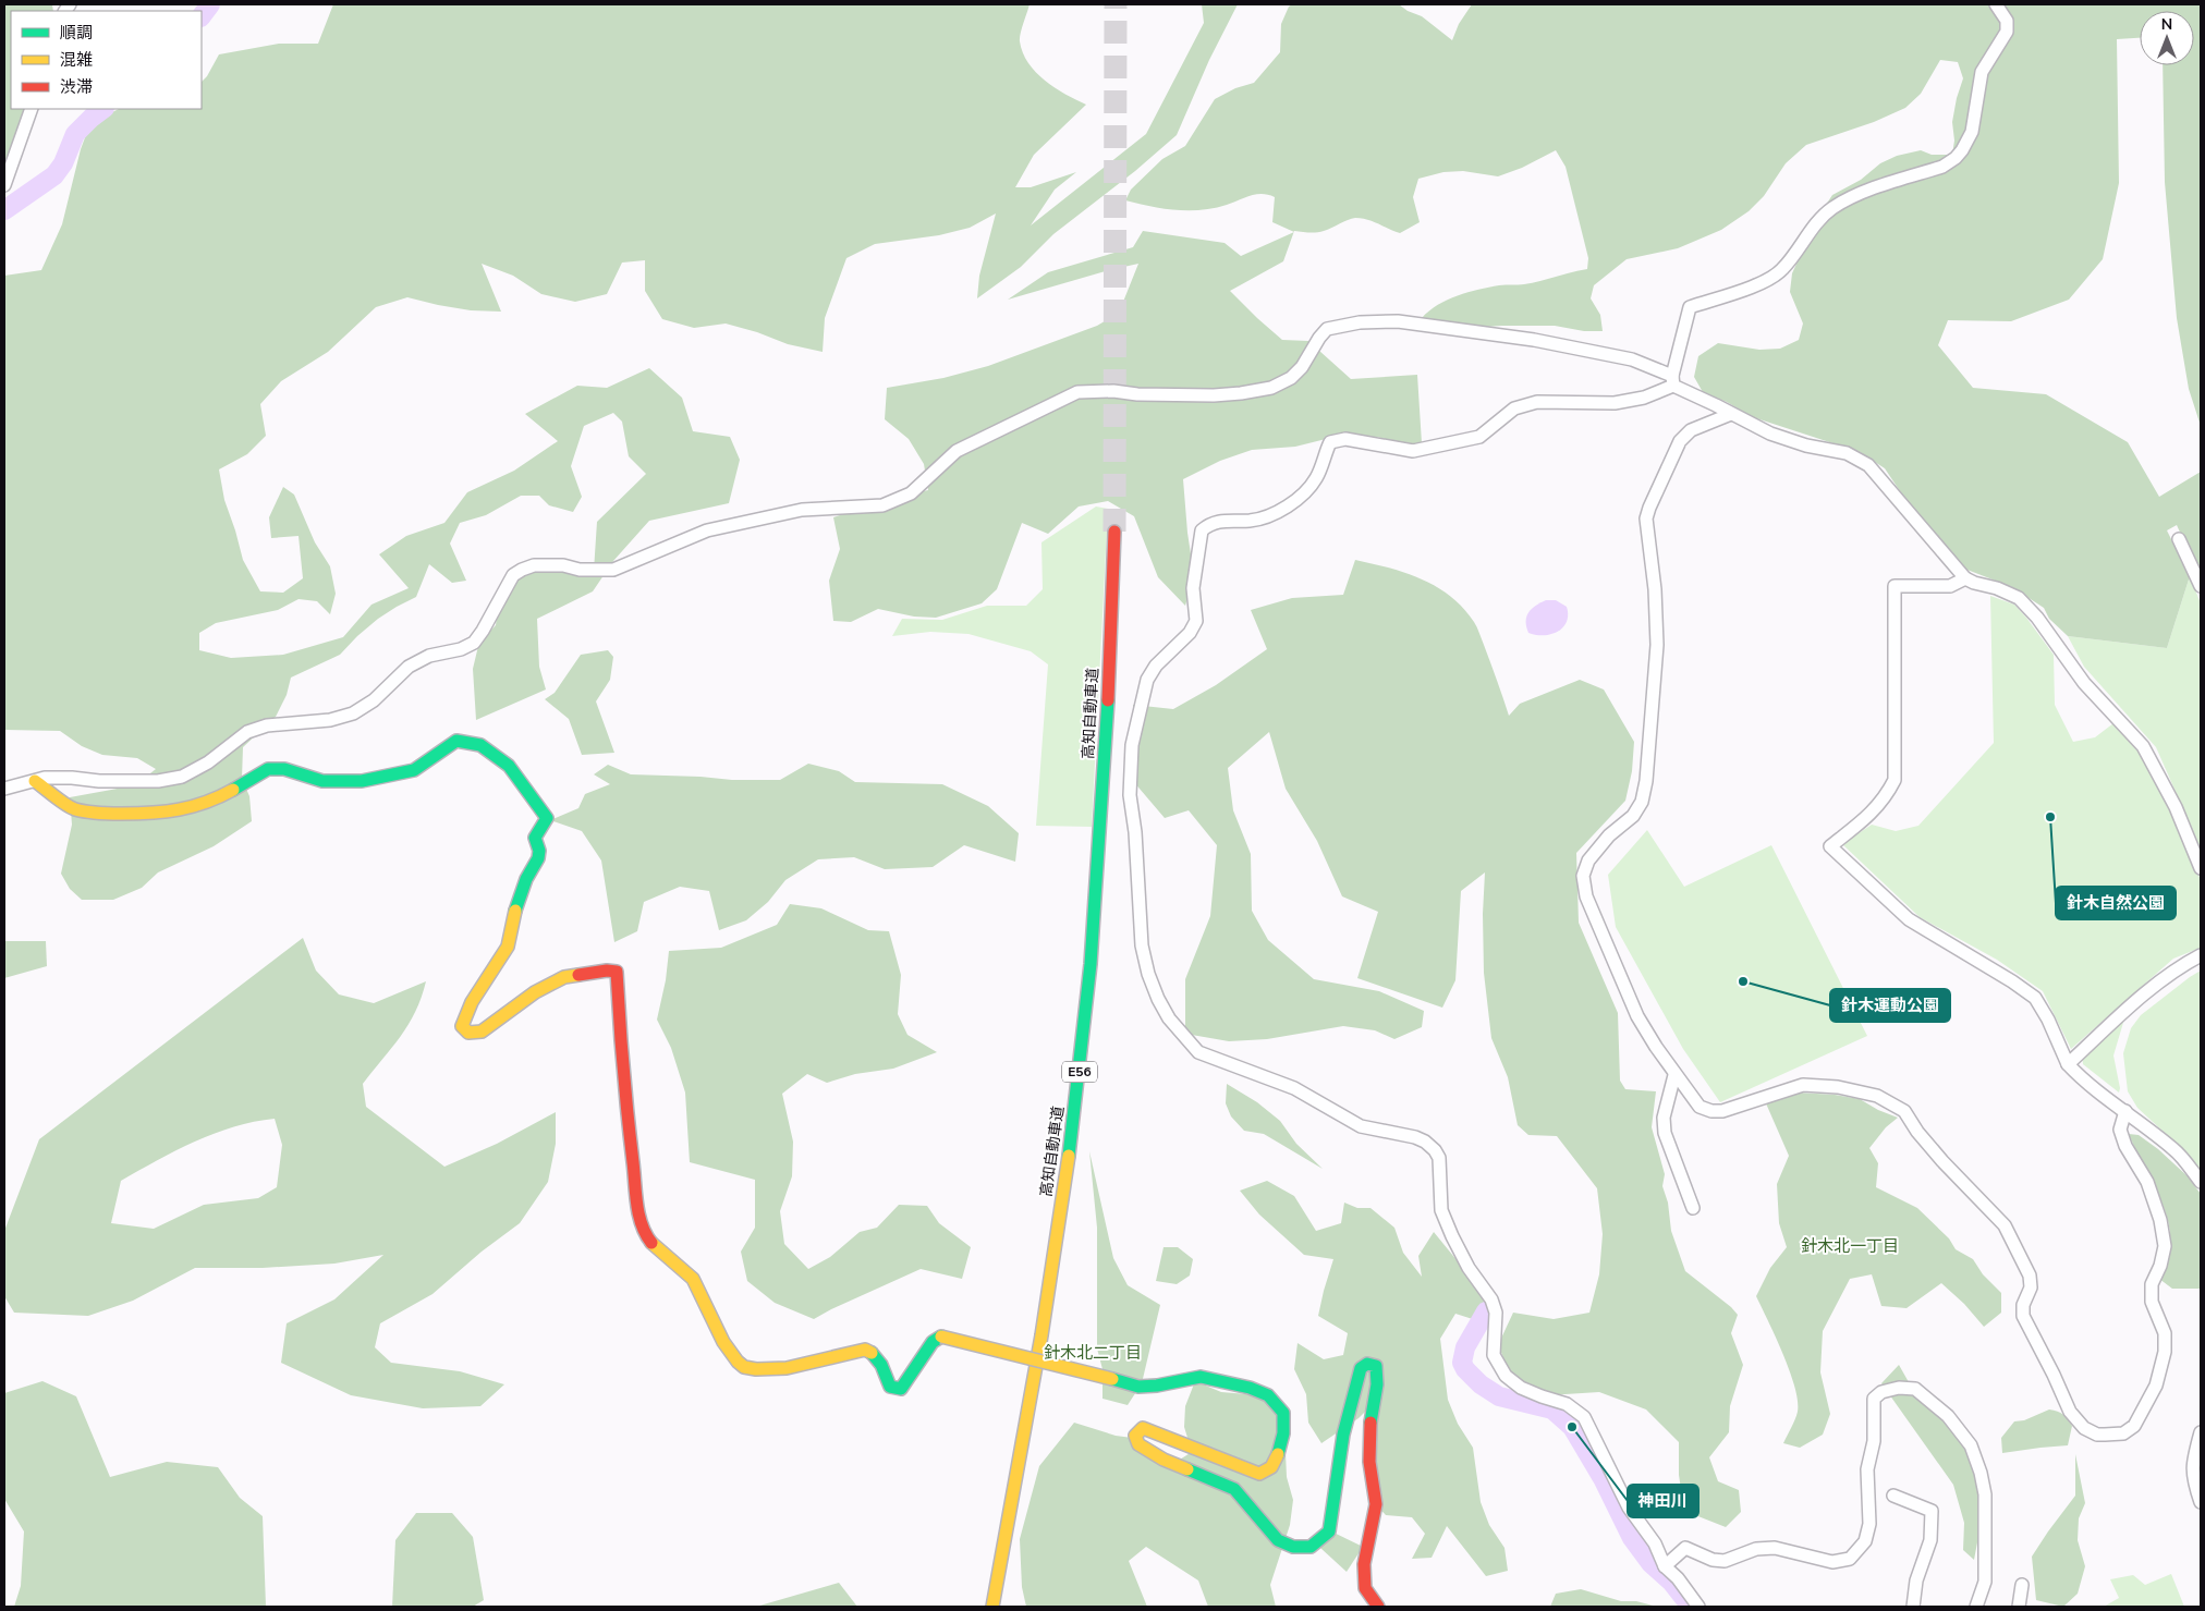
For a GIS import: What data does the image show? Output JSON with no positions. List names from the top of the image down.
{
  "streets": {
    "main road": ["高知自動車道", "E56"]
  },
  "districts": ["針木北一丁目", "針木北二丁目"],
  "places": ["針木自然公園", "針木運動公園", "神田川"],
  "legend": ["順調", "混雑", "渋滞"],
  "north": "top"
}
